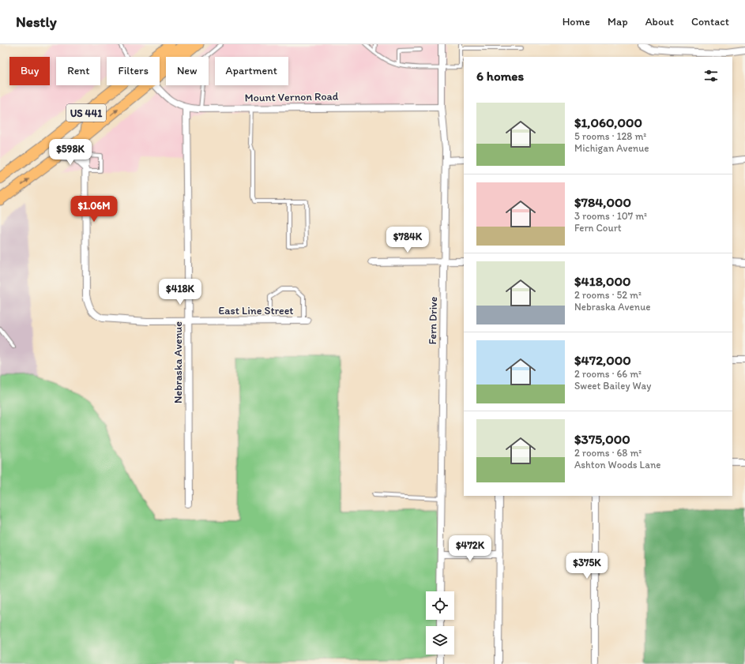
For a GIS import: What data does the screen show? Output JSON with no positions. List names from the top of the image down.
{
  "streets": {
    "main road": ["US 441"],
    "street": [
      "Mount Vernon Road",
      "East Line Street",
      "Fern Drive",
      "Nebraska Avenue"
    ]
  },
  "crossings": [
    ["Mount Vernon Road", "Fern Drive"],
    ["Mount Vernon Road", "Nebraska Avenue"],
    ["East Line Street", "Nebraska Avenue"]
  ],
  "page": {
    "header": "Nestly",
    "nav": [
      "Home",
      "Map",
      "About",
      "Contact"
    ],
    "chip": [
      "Buy",
      "Rent",
      "Filters",
      "New",
      "Apartment"
    ],
    "heading": "6 homes",
    "list": [
      {
        "name": "$1,060,000",
        "note": "5 rooms · 128 m² · Michigan Avenue"
      },
      {
        "name": "$784,000",
        "note": "3 rooms · 107 m² · Fern Court"
      },
      {
        "name": "$418,000",
        "note": "2 rooms · 52 m² · Nebraska Avenue"
      },
      {
        "name": "$472,000",
        "note": "2 rooms · 66 m² · Sweet Bailey Way"
      },
      {
        "name": "$375,000",
        "note": "2 rooms · 68 m² · Ashton Woods Lane"
      }
    ],
    "price": [
      "$598K",
      "$1.06M",
      "$784K",
      "$418K",
      "$472K",
      "$375K"
    ]
  }
}
